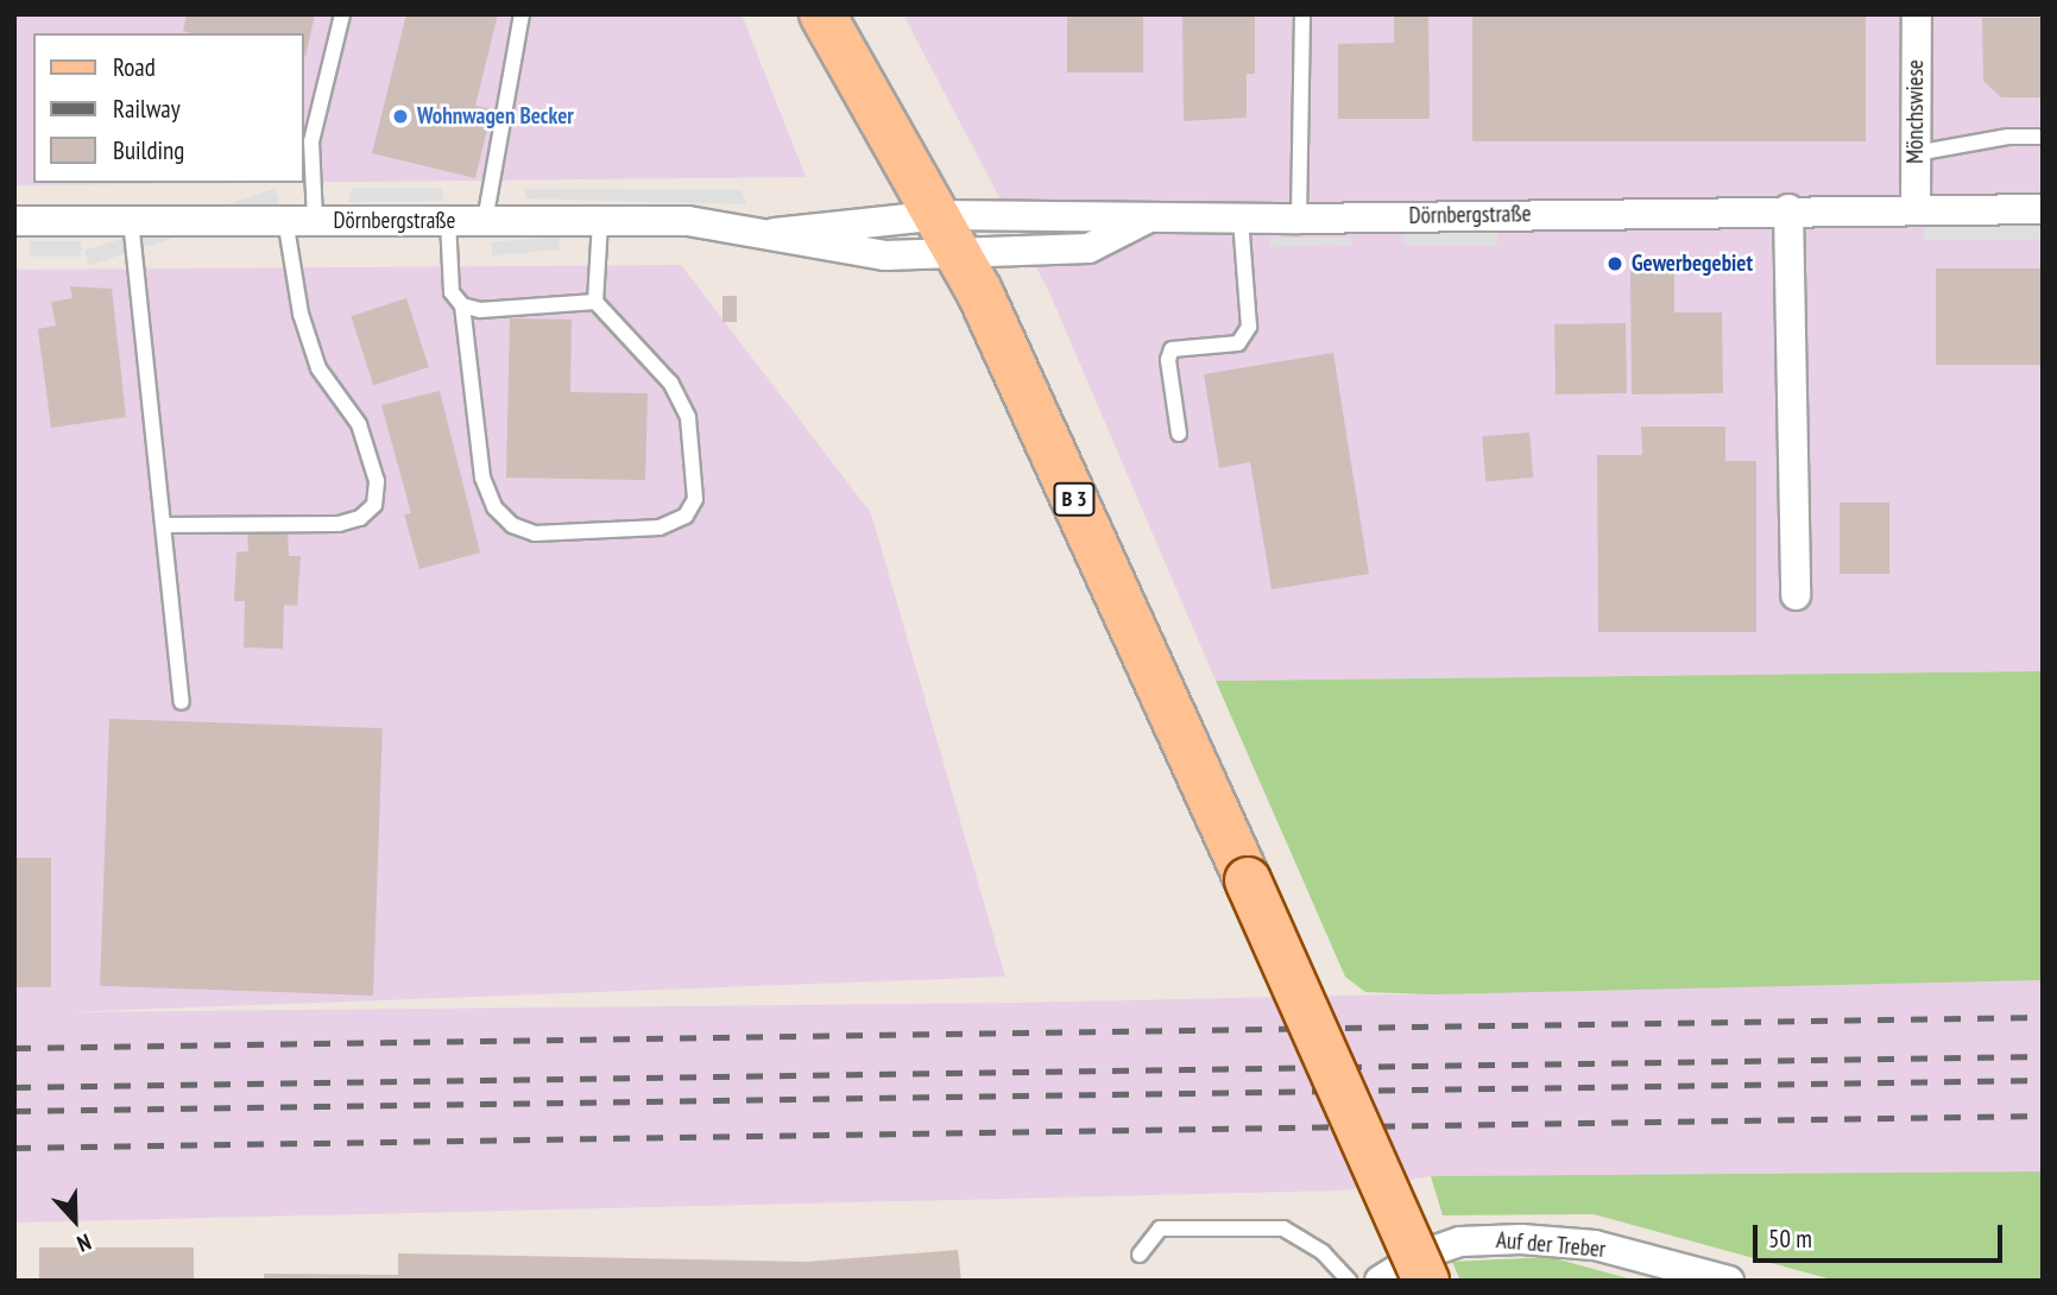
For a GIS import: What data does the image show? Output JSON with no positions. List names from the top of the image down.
{
  "streets": {
    "main road": ["B 3"],
    "street": ["Mönchswiese", "Dörnbergstraße", "Auf der Treber"]
  },
  "crossings": [
    ["Mönchswiese", "Dörnbergstraße"],
    ["Dörnbergstraße", "B 3"]
  ],
  "places": ["Wohnwagen Becker", "Gewerbegebiet"],
  "legend": ["Road", "Railway", "Building"],
  "scale_bar": "50 m",
  "north": "bottom"
}
